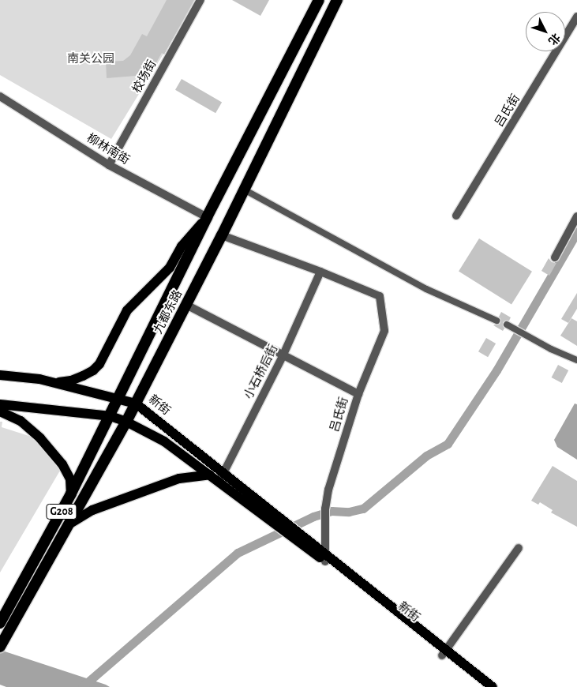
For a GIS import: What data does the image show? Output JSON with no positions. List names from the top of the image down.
{
  "streets": {
    "highway": ["九都东路", "G208"],
    "main road": ["新街"],
    "street": [
      "校场街",
      "吕氏街",
      "柳林南街",
      "小石桥后街"
    ]
  },
  "crossings": [
    ["校场街", "柳林南街"],
    ["吕氏街", "小石桥后街"],
    ["吕氏街", "新街"],
    ["柳林南街", "九都东路"],
    ["九都东路", "新街"],
    ["小石桥后街", "新街"]
  ],
  "parks": ["南关公园"],
  "north": "bottom right"
}
